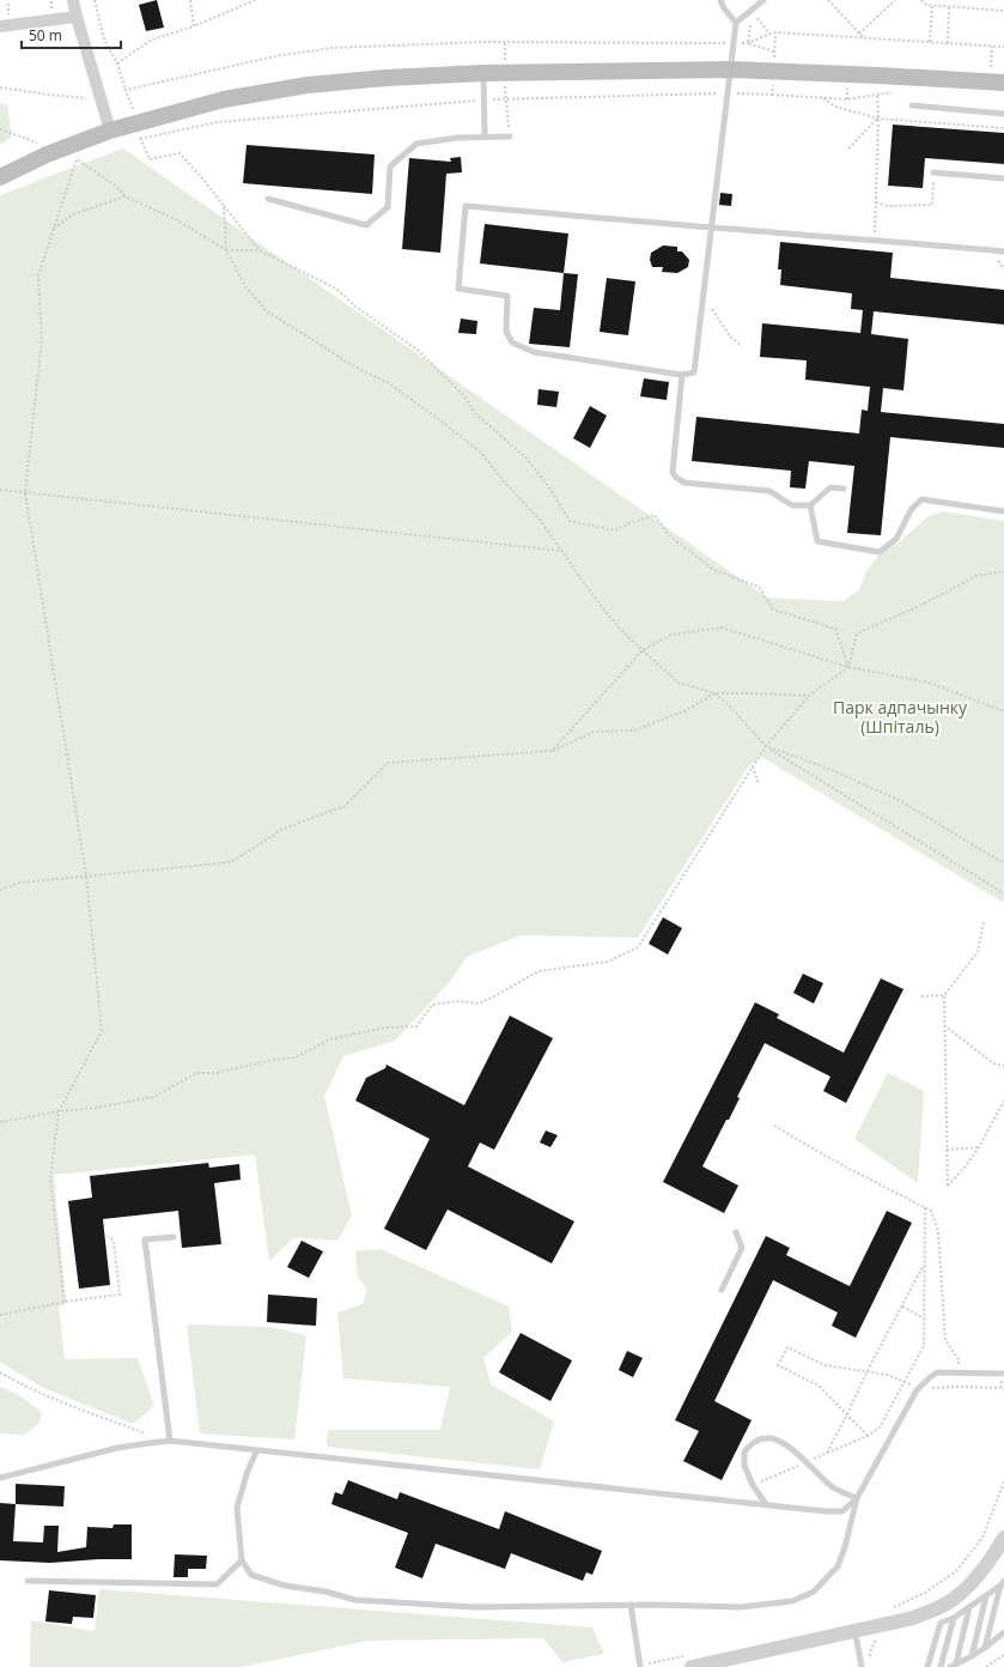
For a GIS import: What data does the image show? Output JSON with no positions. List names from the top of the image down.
{
  "parks": ["Парк адпачынку (Шпіталь)"],
  "scale_bar": "50 m"
}
